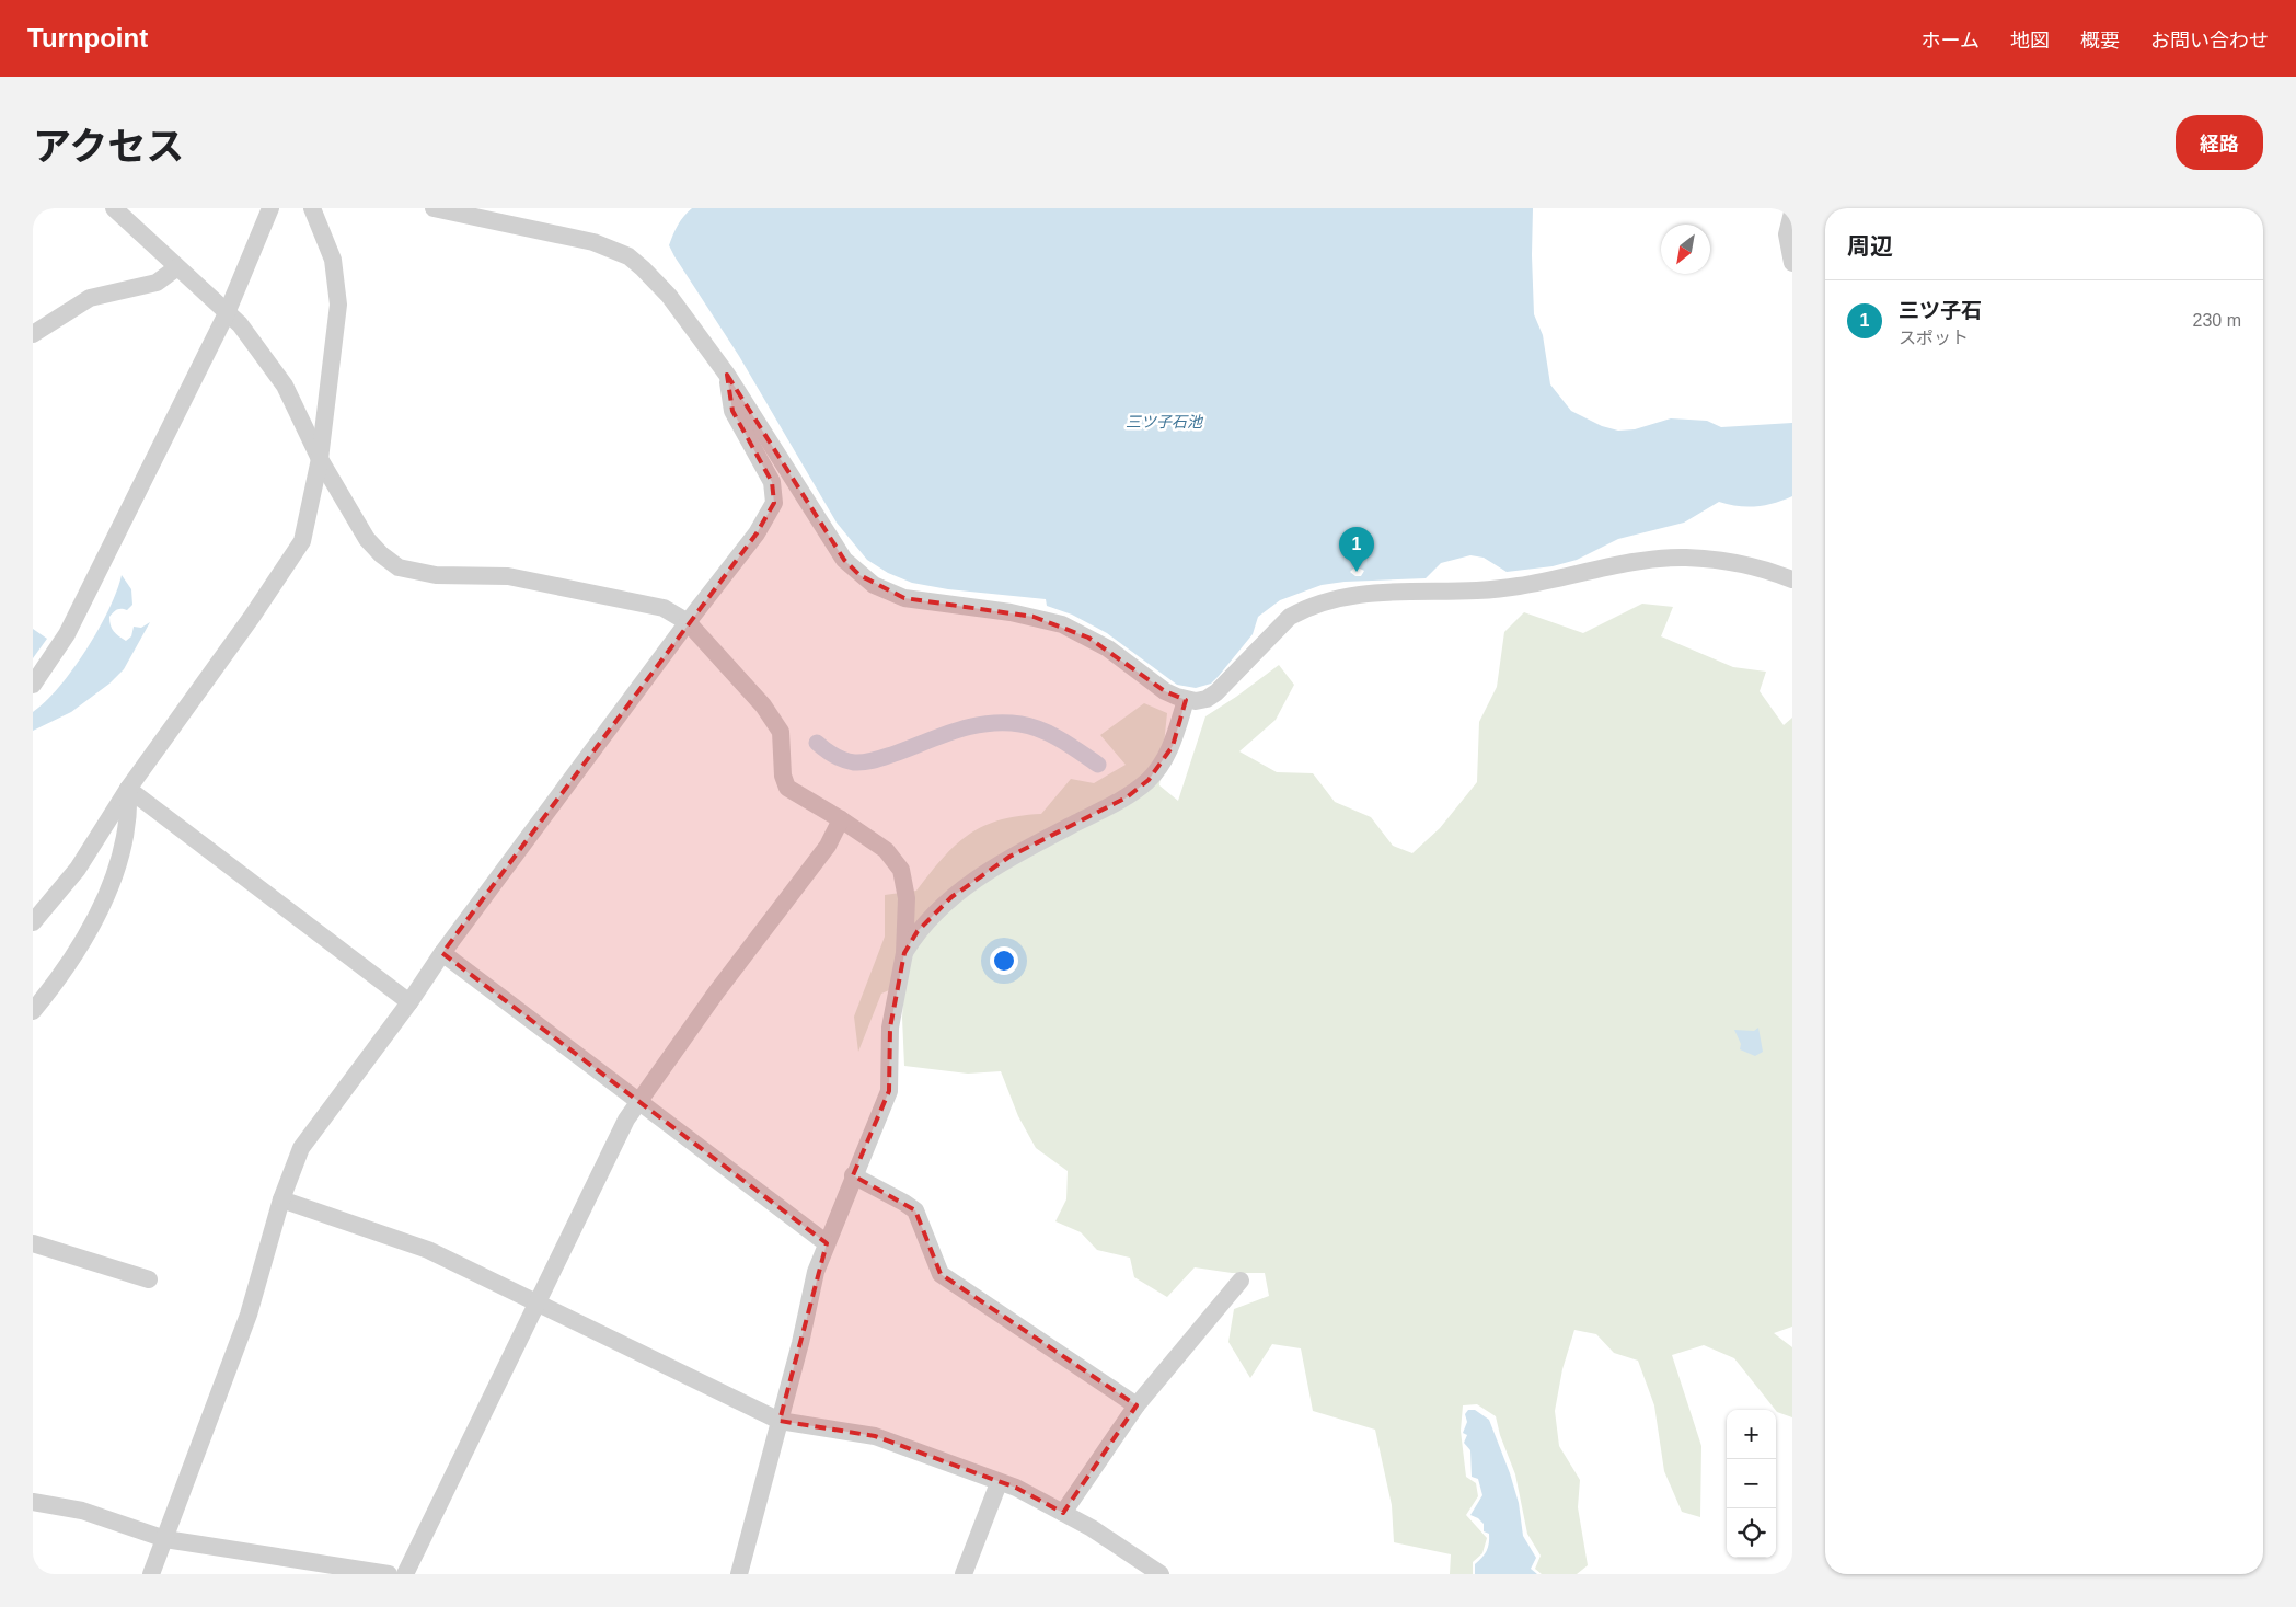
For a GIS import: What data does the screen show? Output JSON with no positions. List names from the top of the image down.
{
  "water": ["三ツ子石池"],
  "north": "bottom left",
  "page": {
    "header": "Turnpoint",
    "nav": [
      "ホーム",
      "地図",
      "概要",
      "お問い合わせ"
    ],
    "title": "アクセス",
    "buttons": "経路",
    "heading": "周辺",
    "list": [
      {
        "mark": "1",
        "name": "三ツ子石",
        "note": "スポット",
        "value": "230 m"
      }
    ],
    "pins": "1",
    "map_buttons": ["+", "−"]
  }
}
